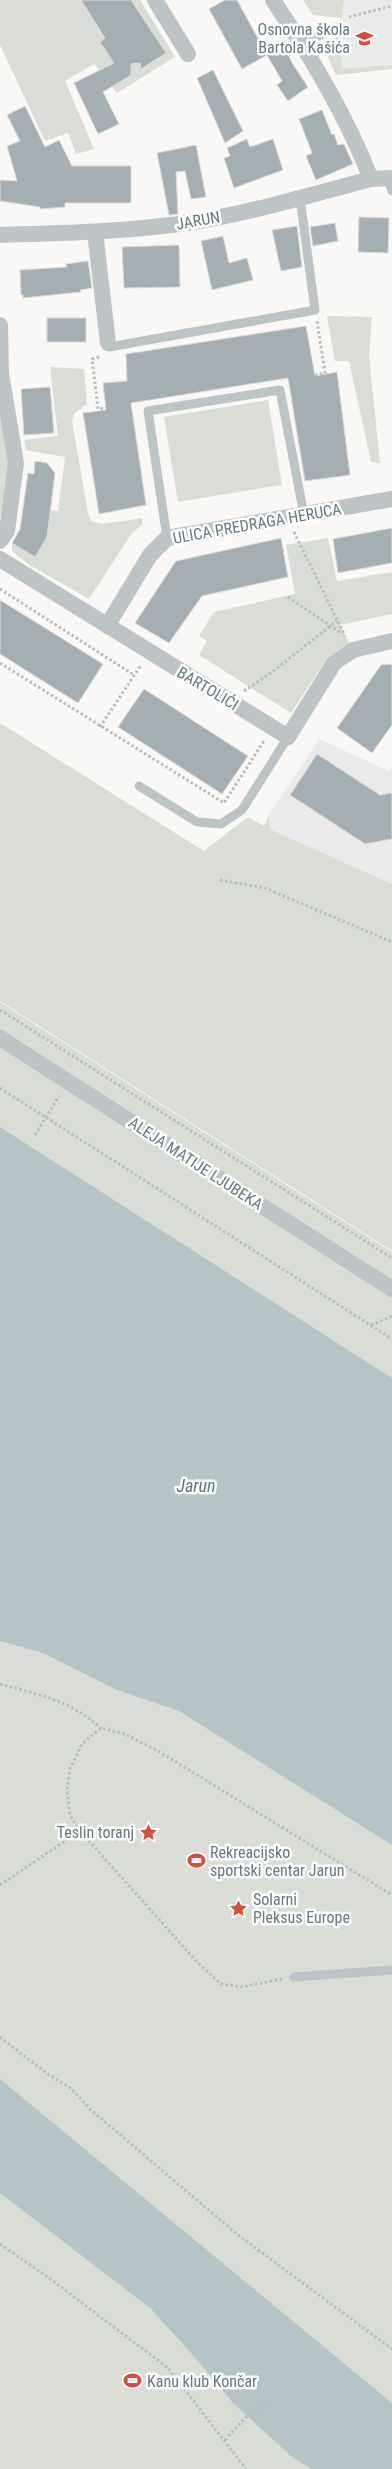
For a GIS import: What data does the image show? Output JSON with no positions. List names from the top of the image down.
{
  "streets": {
    "street": [
      "JARUN",
      "ULICA PREDRAGA HERUCA",
      "BARTOLIĆI",
      "ALEJA MATIJE LJUBEKA"
    ]
  },
  "crossings": [
    ["ULICA PREDRAGA HERUCA", "BARTOLIĆI"]
  ],
  "water": ["Jarun"],
  "places": {
    "school or university": ["Osnovna škola Bartola Kašića"],
    "place": ["Teslin toranj", "Solarni Pleksus Europe"],
    "sports": ["Rekreacijsko sportski centar Jarun", "Kanu klub Končar"]
  }
}
